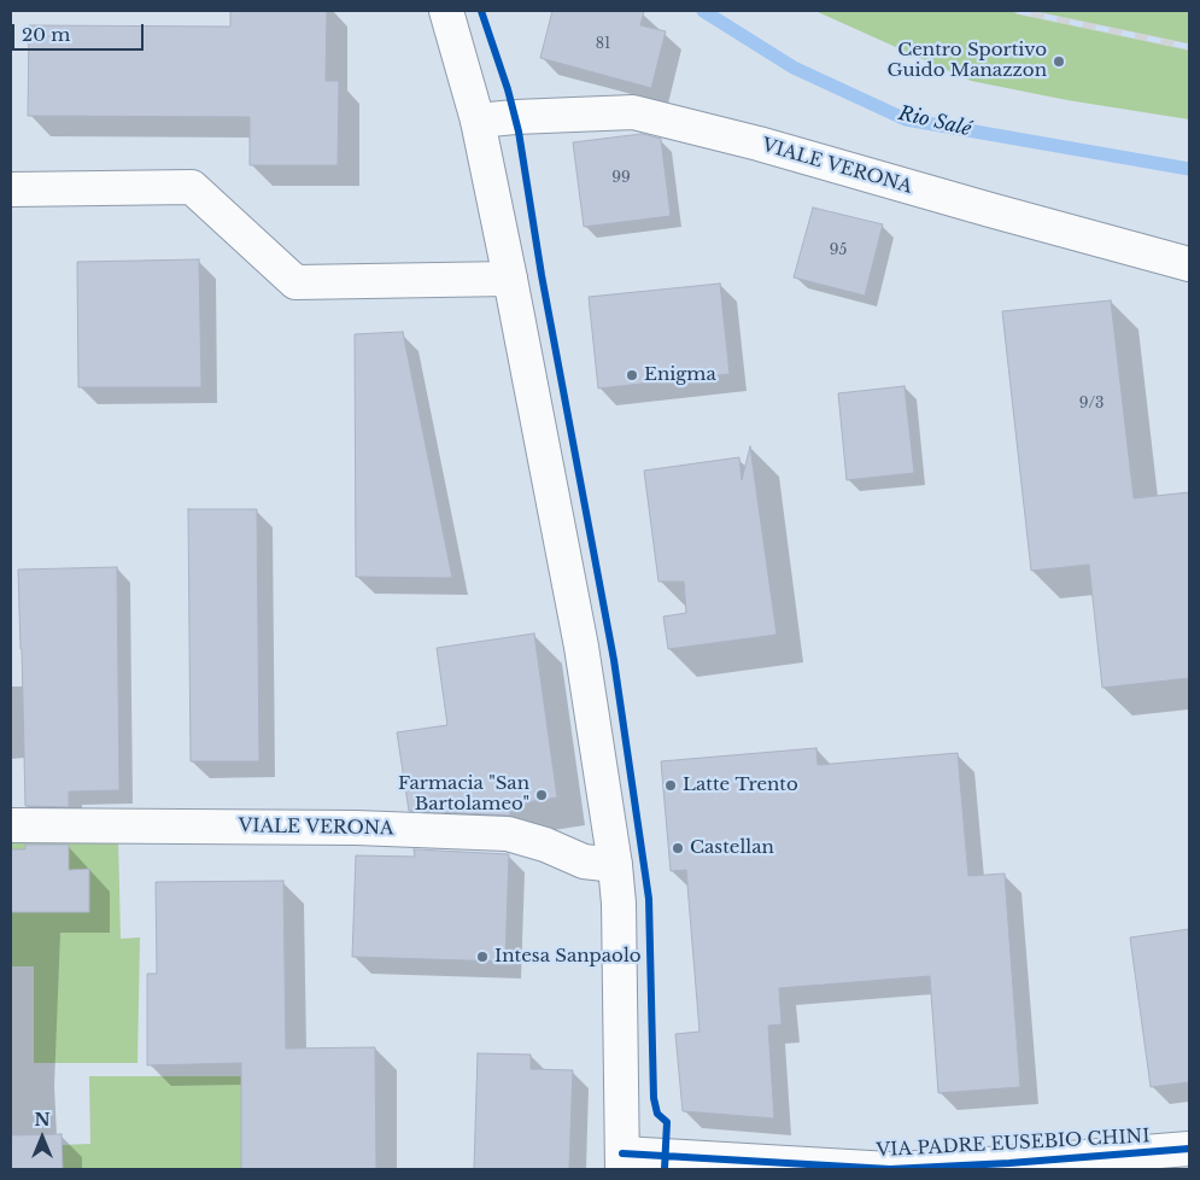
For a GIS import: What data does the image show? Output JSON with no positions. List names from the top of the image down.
{
  "streets": {
    "main road": ["VIALE VERONA", "VIA PADRE EUSEBIO CHINI"]
  },
  "water": ["Rio Salé"],
  "places": [
    "Centro Sportivo Guido Manazzon",
    "Enigma",
    "Latte Trento",
    "Farmacia \"San Bartolameo\"",
    "Castellan",
    "Intesa Sanpaolo"
  ],
  "house_numbers": [
    "81",
    "99",
    "95",
    "9/3"
  ],
  "scale_bar": "20 m",
  "north": "top"
}
